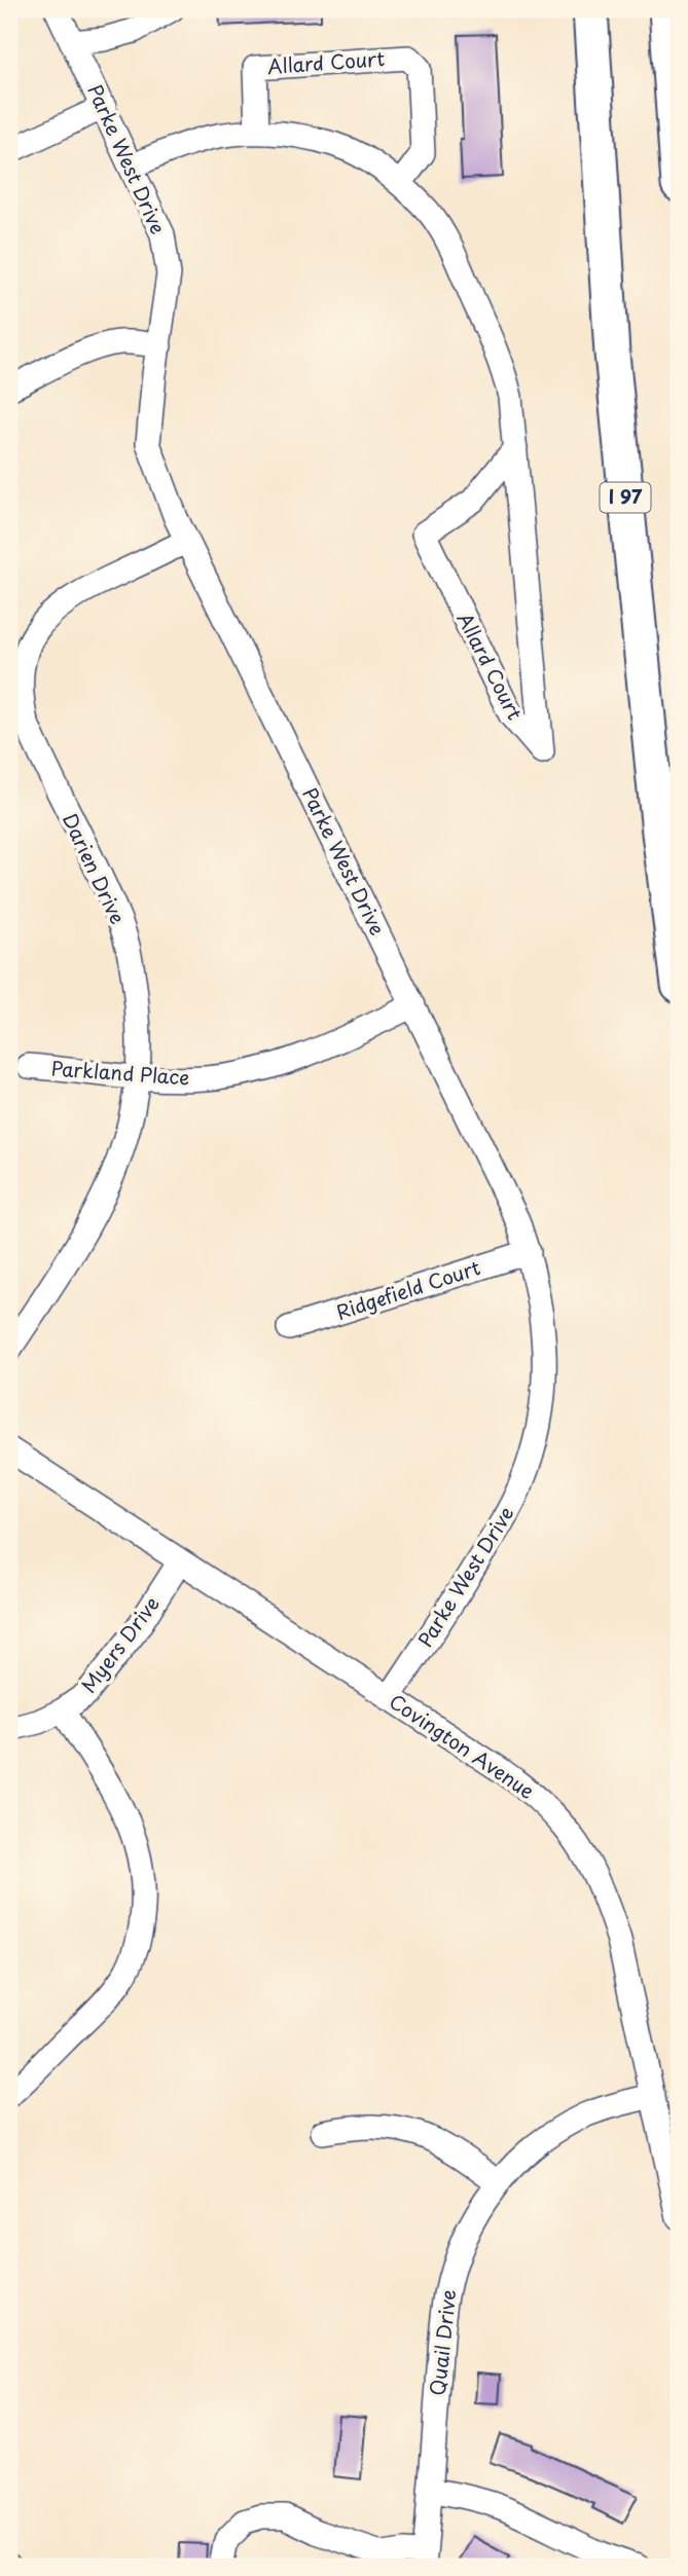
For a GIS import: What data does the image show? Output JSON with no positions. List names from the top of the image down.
{
  "streets": {
    "highway": ["I 97"],
    "street": [
      "Allard Court",
      "Parke West Drive",
      "Darien Drive",
      "Parkland Place",
      "Ridgefield Court",
      "Myers Drive",
      "Covington Avenue",
      "Quail Drive"
    ]
  },
  "crossings": [
    ["Allard Court", "Parke West Drive"],
    ["Parke West Drive", "Darien Drive"],
    ["Parke West Drive", "Parkland Place"],
    ["Parke West Drive", "Ridgefield Court"],
    ["Parke West Drive", "Covington Avenue"],
    ["Darien Drive", "Parkland Place"],
    ["Myers Drive", "Covington Avenue"],
    ["Covington Avenue", "Quail Drive"]
  ]
}
